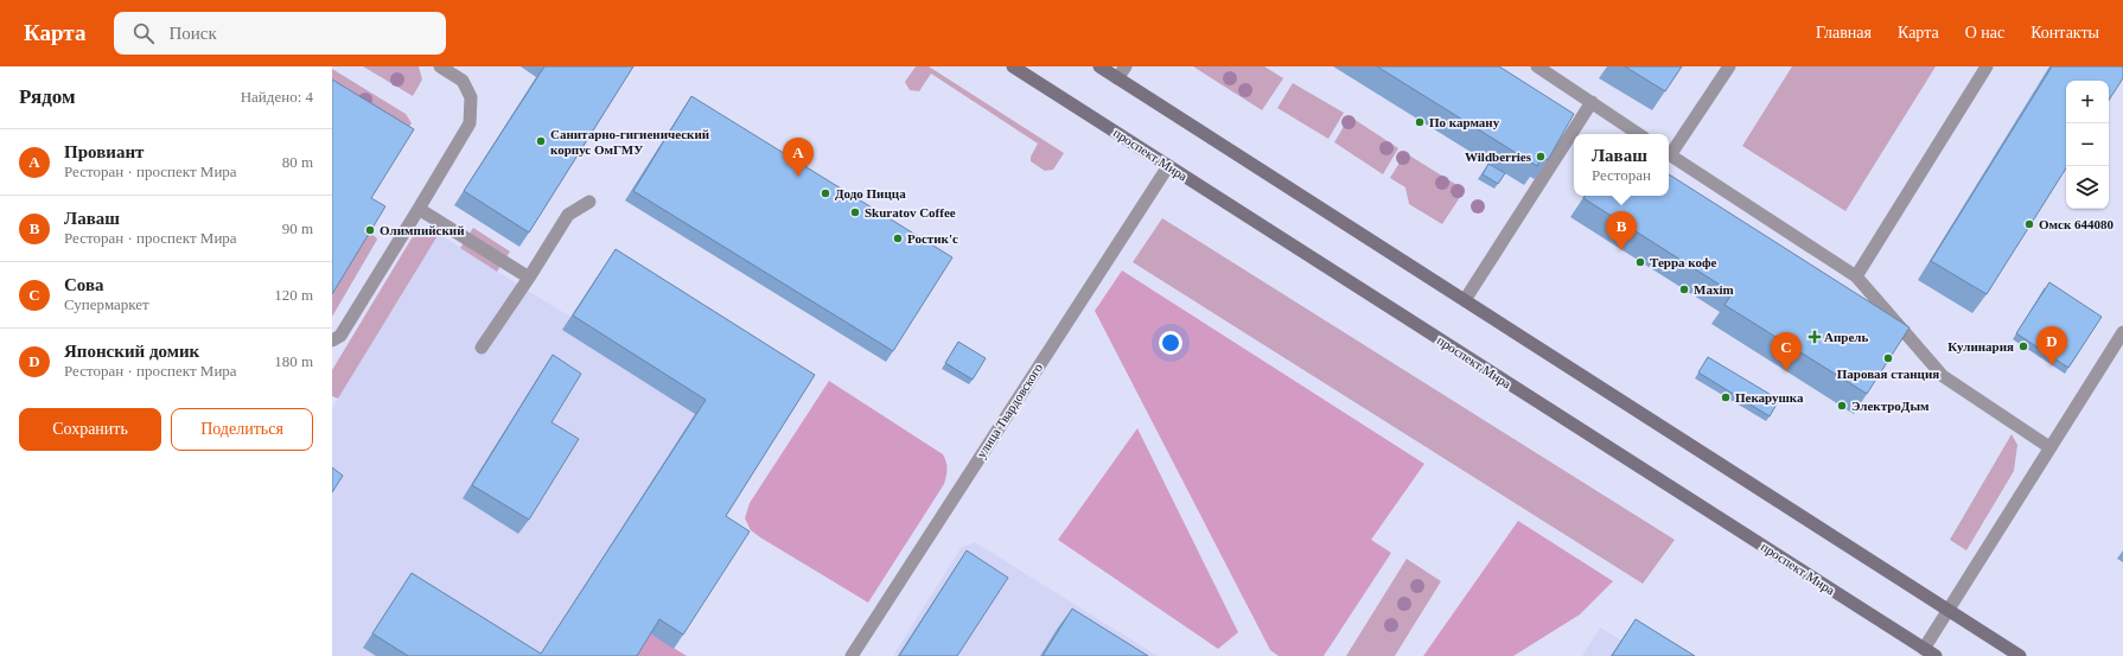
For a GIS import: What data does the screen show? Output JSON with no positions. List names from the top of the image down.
{
  "streets": {
    "main road": ["проспект Мира"],
    "street": ["улица Твардовского"]
  },
  "crossings": [
    ["проспект Мира", "улица Твардовского"]
  ],
  "places": {
    "other": [
      "По карману",
      "Санитарно-гигиенический корпус ОмГМУ",
      "Wildberries",
      "Додо Пицца",
      "Skuratov Coffee",
      "Омск 644080",
      "Олимпийский",
      "Ростик'с",
      "Терра кофе",
      "Maxim",
      "Кулинария",
      "Паровая станция",
      "Пекарушка",
      "ЭлектроДым"
    ],
    "health": ["Апрель"]
  },
  "page": {
    "header": "Карта",
    "search": "Поиск",
    "nav": [
      "Главная",
      "Карта",
      "О нас",
      "Контакты"
    ],
    "heading": ["Рядом", "Найдено: 4"],
    "map_buttons": ["+", "−"],
    "list": [
      {
        "mark": "A",
        "name": "Провиант",
        "note": "Ресторан · проспект Мира",
        "value": "80 m"
      },
      {
        "mark": "B",
        "name": "Лаваш",
        "note": "Ресторан · проспект Мира",
        "value": "90 m"
      },
      {
        "mark": "C",
        "name": "Сова",
        "note": "Супермаркет",
        "value": "120 m"
      },
      {
        "mark": "D",
        "name": "Японский домик",
        "note": "Ресторан · проспект Мира",
        "value": "180 m"
      }
    ],
    "popup": ["Лаваш", "Ресторан"],
    "pins": [
      "A",
      "B",
      "D",
      "C"
    ],
    "buttons": ["Сохранить", "Поделиться"]
  }
}
